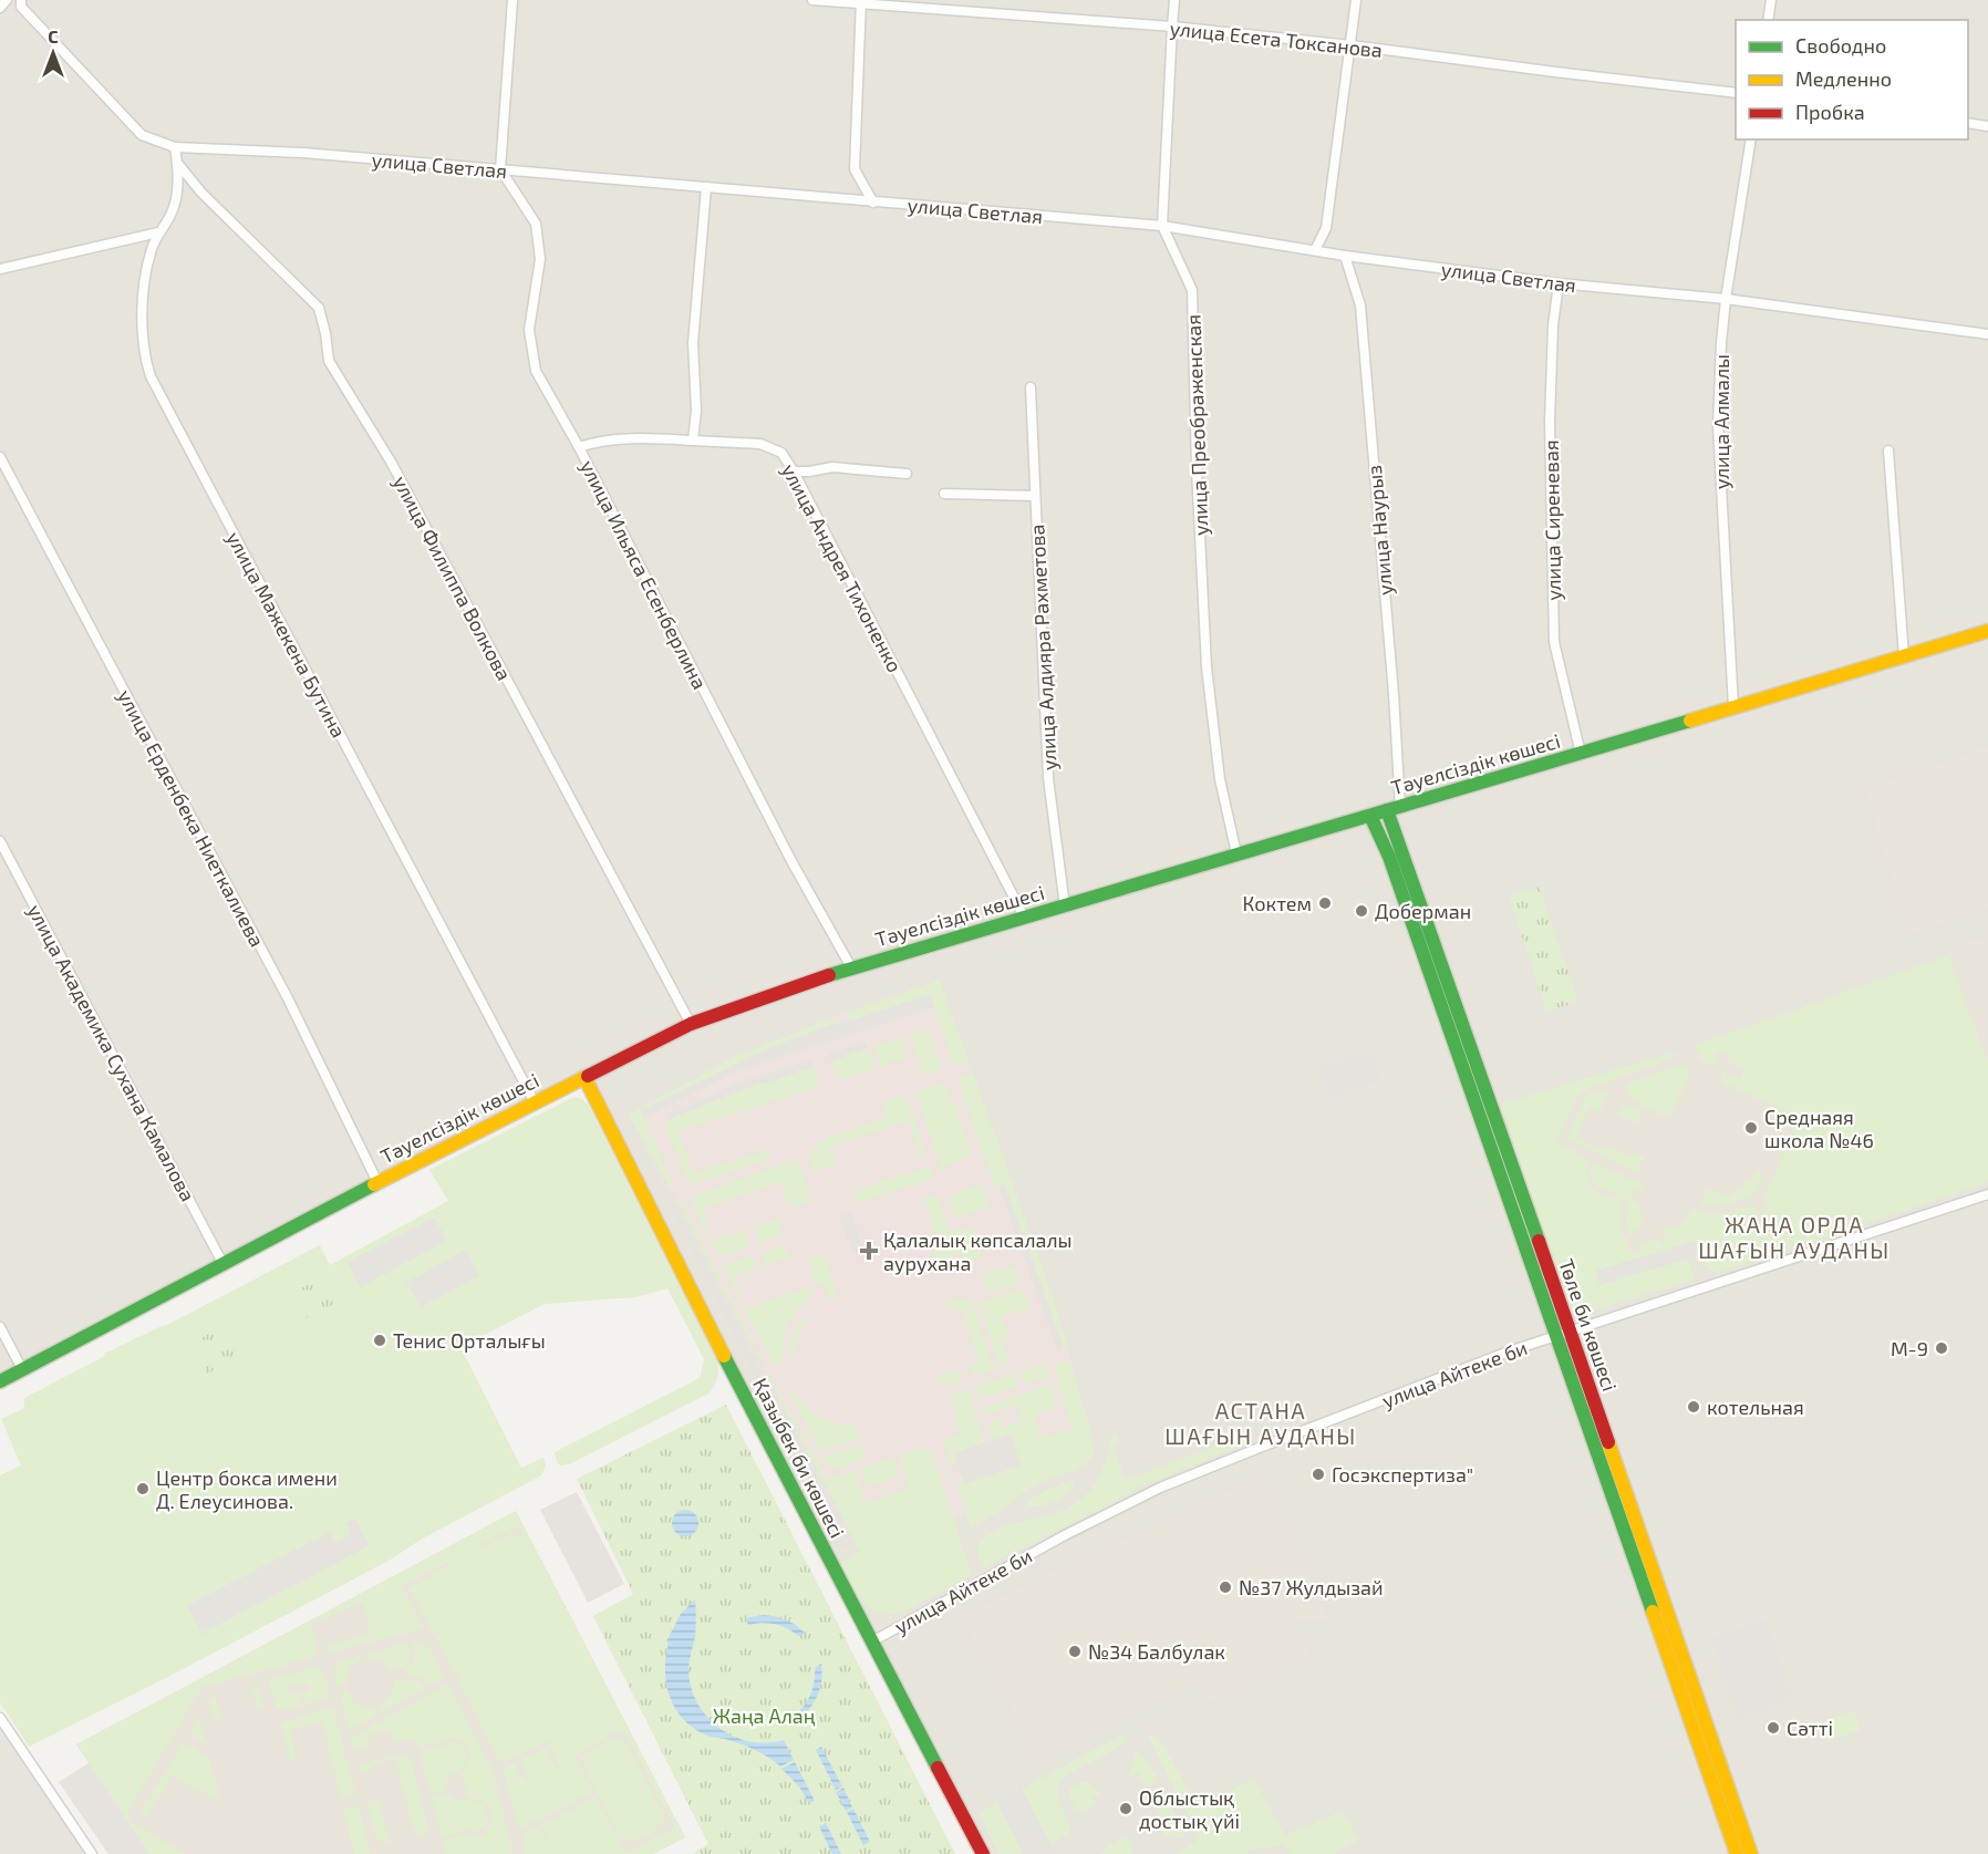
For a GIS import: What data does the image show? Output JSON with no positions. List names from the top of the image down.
{
  "streets": {
    "main road": ["Тәуелсіздік көшесі", "Төле би көшесі", "Қазыбек би көшесі"],
    "street": [
      "улица Есета Токсанова",
      "улица Светлая",
      "улица Алмалы",
      "улица Преображенская",
      "улица Сиреневая",
      "улица Наурыз",
      "улица Андрея Тихоненко",
      "улица Ильяса Есенберлина",
      "улица Филиппа Волкова",
      "улица Мажекена Бутина",
      "улица Алдияра Рахметова",
      "улица Ерденбека Ниеткалиева",
      "улица Академика Сухана Камалова",
      "улица Айтеке би"
    ]
  },
  "crossings": [
    ["улица Есета Токсанова", "улица Преображенская"],
    ["улица Светлая", "улица Алмалы"],
    ["улица Светлая", "улица Преображенская"],
    ["улица Светлая", "улица Сиреневая"],
    ["улица Светлая", "улица Наурыз"],
    ["улица Светлая", "улица Ильяса Есенберлина"],
    ["улица Светлая", "улица Мажекена Бутина"],
    ["улица Алмалы", "Тәуелсіздік көшесі"],
    ["улица Преображенская", "Тәуелсіздік көшесі"],
    ["улица Сиреневая", "Тәуелсіздік көшесі"],
    ["улица Наурыз", "Тәуелсіздік көшесі"],
    ["улица Наурыз", "Төле би көшесі"],
    ["улица Андрея Тихоненко", "улица Ильяса Есенберлина"],
    ["улица Андрея Тихоненко", "Тәуелсіздік көшесі"],
    ["улица Ильяса Есенберлина", "Тәуелсіздік көшесі"],
    ["улица Филиппа Волкова", "улица Мажекена Бутина"],
    ["улица Филиппа Волкова", "Тәуелсіздік көшесі"],
    ["улица Мажекена Бутина", "Тәуелсіздік көшесі"],
    ["улица Алдияра Рахметова", "Тәуелсіздік көшесі"],
    ["Тәуелсіздік көшесі", "улица Ерденбека Ниеткалиева"],
    ["Тәуелсіздік көшесі", "улица Академика Сухана Камалова"],
    ["Тәуелсіздік көшесі", "Төле би көшесі"],
    ["Тәуелсіздік көшесі", "Қазыбек би көшесі"],
    ["Төле би көшесі", "улица Айтеке би"],
    ["улица Айтеке би", "Қазыбек би көшесі"]
  ],
  "districts": ["ЖАҢА ОРДА ШАҒЫН АУДАНЫ", "АСТАНА ШАҒЫН АУДАНЫ"],
  "parks": ["Жаңа Алаң"],
  "places": {
    "other": [
      "Коктем",
      "Доберман",
      "Среднаяя школа №46",
      "Тенис Орталығы",
      "M-9",
      "котельная",
      "Госэкспертиза\"",
      "Центр бокса имени Д. Елеусинова.",
      "№37 Жулдызай",
      "№34 Балбулак",
      "Cәтті",
      "Облыстық достық үйі"
    ],
    "health": ["Қалалық көпсалалы аурухана"]
  },
  "legend": ["Свободно", "Медленно", "Пробка"],
  "north": "top"
}
